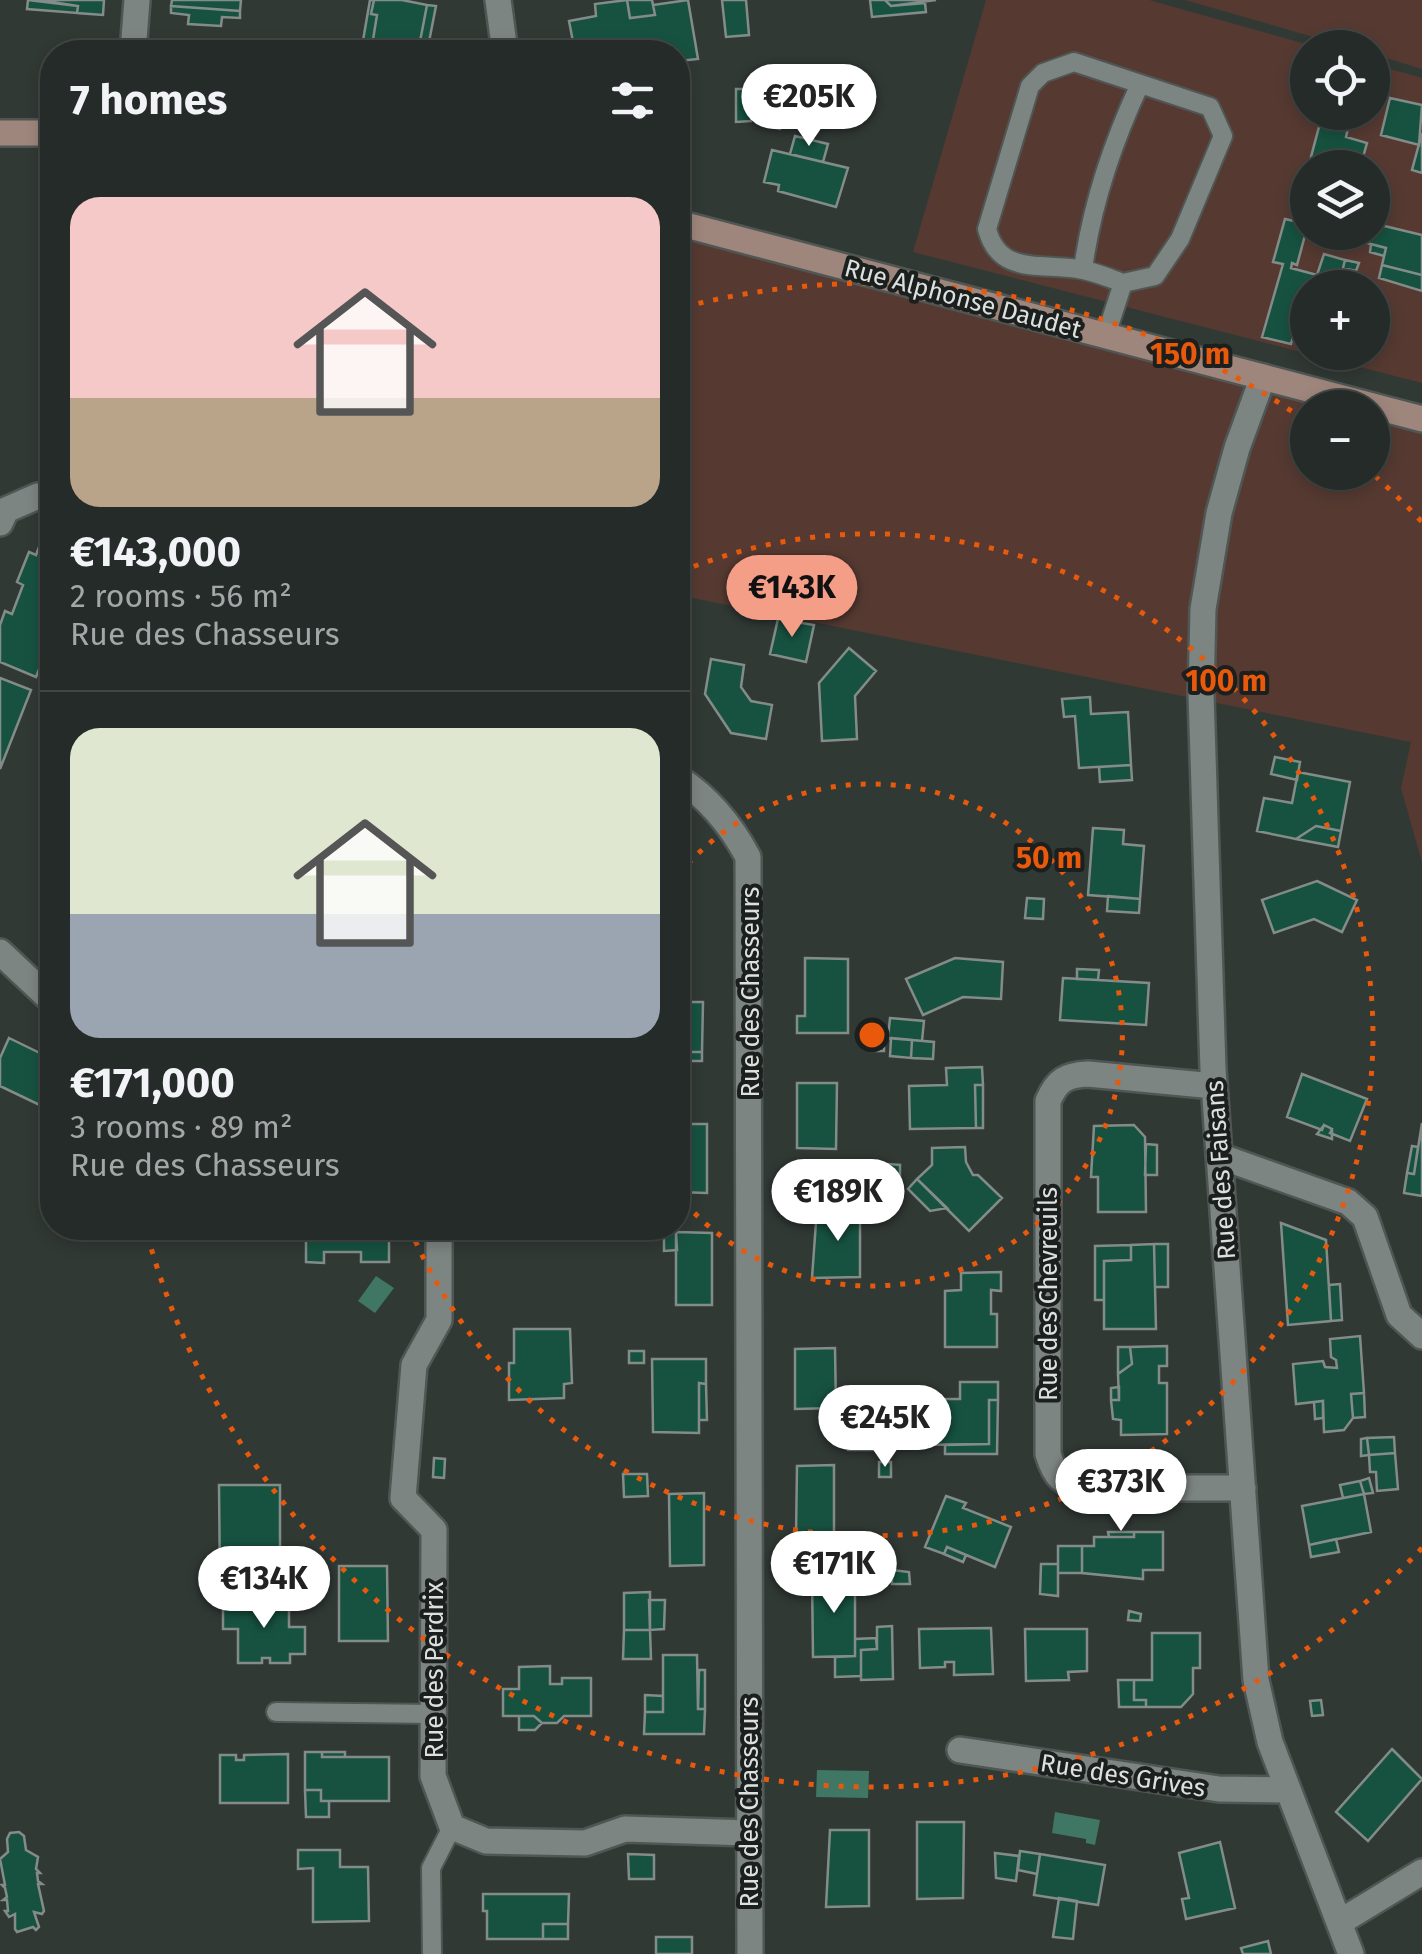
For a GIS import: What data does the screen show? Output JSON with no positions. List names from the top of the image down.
{
  "streets": {
    "street": [
      "Rue Alphonse Daudet",
      "Rue des Chasseurs",
      "Rue des Faisans",
      "Rue des Chevreuils",
      "Rue des Perdrix",
      "Rue des Grives"
    ]
  },
  "crossings": [
    ["Rue Alphonse Daudet", "Rue des Faisans"],
    ["Rue des Faisans", "Rue des Chevreuils"],
    ["Rue des Faisans", "Rue des Grives"]
  ],
  "page": {
    "map_buttons": ["+", "−"],
    "heading": "7 homes",
    "price": [
      "€205K",
      "€143K",
      "€189K",
      "€245K",
      "€373K",
      "€171K",
      "€134K"
    ],
    "list": [
      {
        "name": "€143,000",
        "note": "2 rooms · 56 m² · Rue des Chasseurs"
      },
      {
        "name": "€171,000",
        "note": "3 rooms · 89 m² · Rue des Chasseurs"
      }
    ]
  },
  "rings": ["150 m", "100 m", "50 m"]
}
